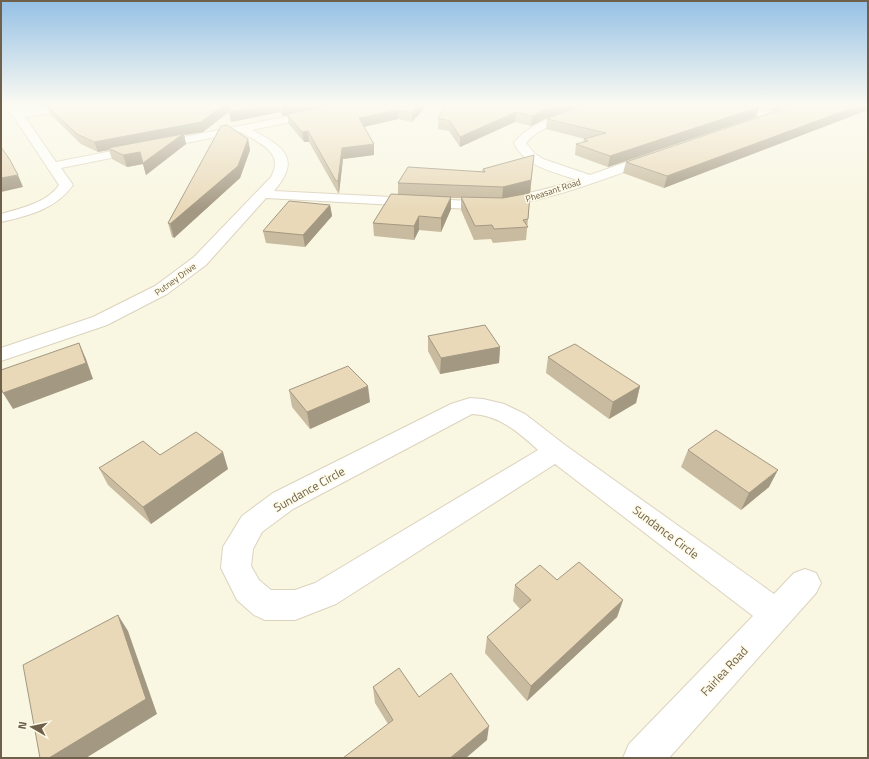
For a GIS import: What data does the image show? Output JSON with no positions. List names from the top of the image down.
{
  "streets": {
    "street": [
      "Pheasant Road",
      "Putney Drive",
      "Sundance Circle",
      "Fairlea Road"
    ]
  },
  "crossings": [
    ["Pheasant Road", "Putney Drive"],
    ["Sundance Circle", "Fairlea Road"]
  ],
  "north": "left"
}
